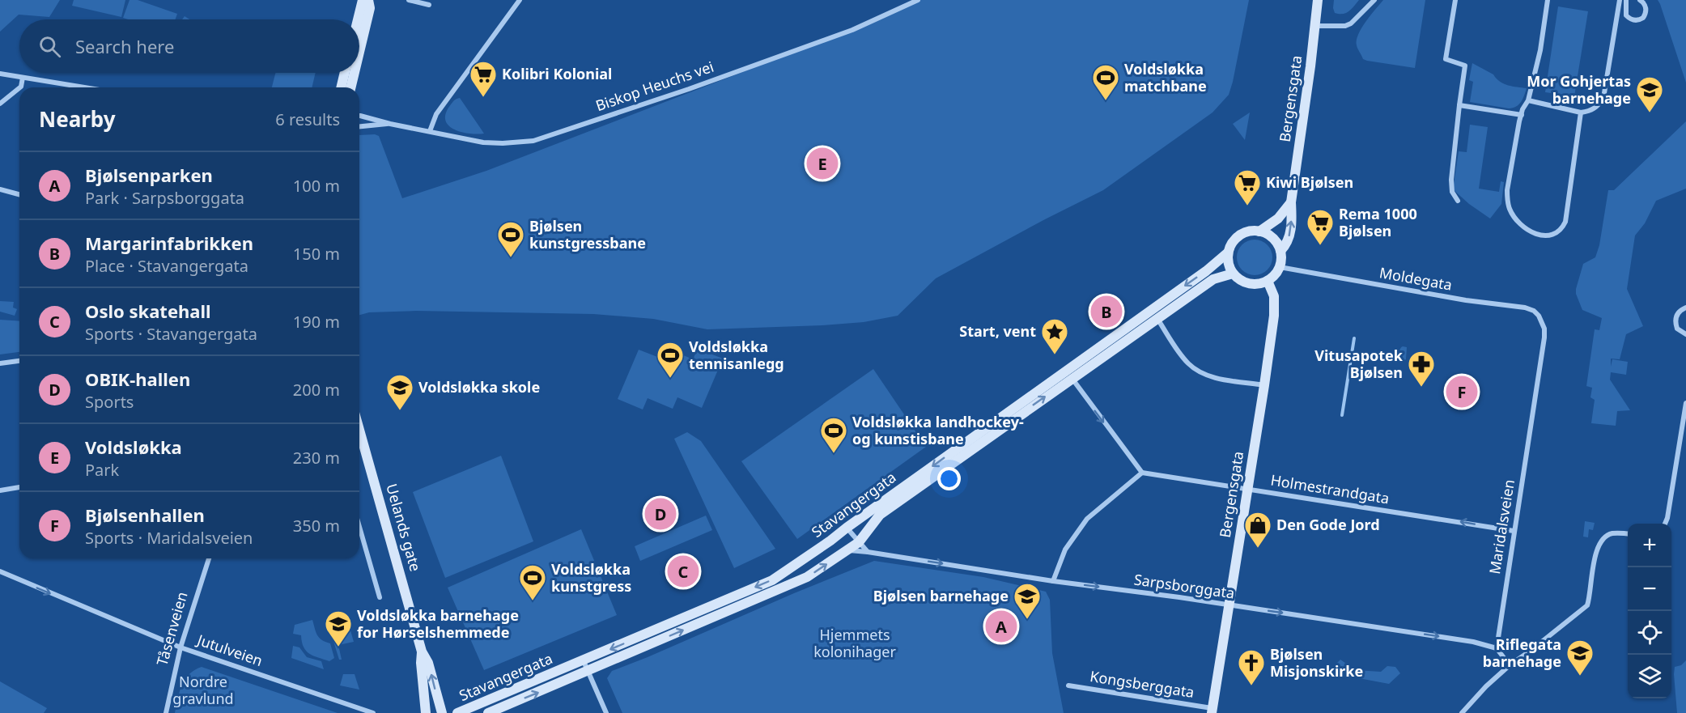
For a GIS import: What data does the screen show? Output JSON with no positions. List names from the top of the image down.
{
  "streets": {
    "main road": ["Bergensgata", "Stavangergata", "Uelands gate"],
    "street": [
      "Biskop Heuchs vei",
      "Moldegata",
      "Holmestrandgata",
      "Maridalsveien",
      "Sarpsborggata",
      "Tåsenveien",
      "Jutulveien",
      "Kongsberggata"
    ]
  },
  "crossings": [
    ["Bergensgata", "Moldegata"],
    ["Bergensgata", "Holmestrandgata"],
    ["Bergensgata", "Stavangergata"],
    ["Bergensgata", "Sarpsborggata"],
    ["Bergensgata", "Kongsberggata"],
    ["Moldegata", "Stavangergata"],
    ["Moldegata", "Maridalsveien"],
    ["Holmestrandgata", "Maridalsveien"],
    ["Stavangergata", "Sarpsborggata"],
    ["Maridalsveien", "Sarpsborggata"],
    ["Tåsenveien", "Jutulveien"]
  ],
  "one_way": ["Holmestrandgata", "Sarpsborggata", "Jutulveien"],
  "parks": ["Hjemmets kolonihager", "Nordre gravlund"],
  "places": {
    "supermarket": ["Kolibri Kolonial", "Kiwi Bjølsen", "Rema 1000 Bjølsen"],
    "sports": [
      "Voldsløkka matchbane",
      "Bjølsen kunstgressbane",
      "Voldsløkka tennisanlegg",
      "Voldsløkka landhockey- og kunstisbane",
      "Voldsløkka kunstgress"
    ],
    "school or university": [
      "Mor Gohjertas barnehage",
      "Voldsløkka skole",
      "Bjølsen barnehage",
      "Voldsløkka barnehage for Hørselshemmede",
      "Riflegata barnehage"
    ],
    "place": ["Start, vent"],
    "pharmacy": ["Vitusapotek Bjølsen"],
    "shop": ["Den Gode Jord"],
    "church": ["Bjølsen Misjonskirke"]
  },
  "page": {
    "search": "Search here",
    "heading": ["Nearby", "6 results"],
    "pins": [
      "E",
      "B",
      "F",
      "D",
      "C",
      "A"
    ],
    "list": [
      {
        "mark": "A",
        "name": "Bjølsenparken",
        "note": "Park · Sarpsborggata",
        "value": "100 m"
      },
      {
        "mark": "B",
        "name": "Margarinfabrikken",
        "note": "Place · Stavangergata",
        "value": "150 m"
      },
      {
        "mark": "C",
        "name": "Oslo skatehall",
        "note": "Sports · Stavangergata",
        "value": "190 m"
      },
      {
        "mark": "D",
        "name": "OBIK-hallen",
        "note": "Sports",
        "value": "200 m"
      },
      {
        "mark": "E",
        "name": "Voldsløkka",
        "note": "Park",
        "value": "230 m"
      },
      {
        "mark": "F",
        "name": "Bjølsenhallen",
        "note": "Sports · Maridalsveien",
        "value": "350 m"
      }
    ],
    "map_buttons": ["+", "−"]
  }
}
